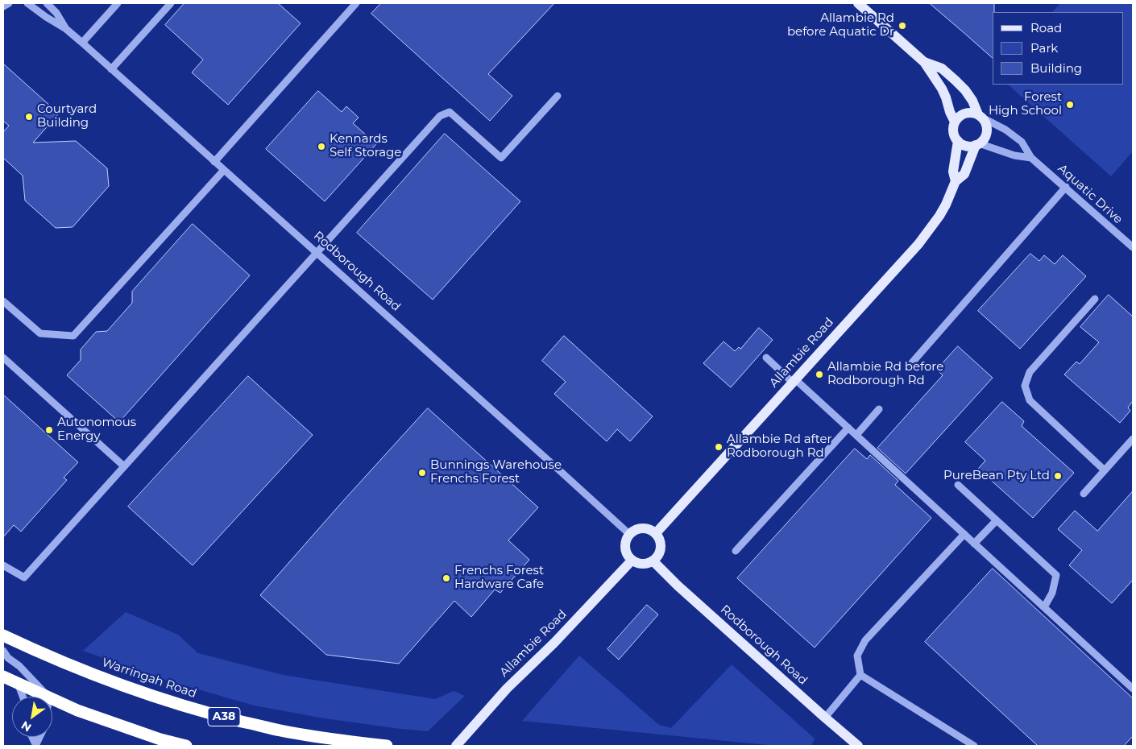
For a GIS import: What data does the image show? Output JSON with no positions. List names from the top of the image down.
{
  "streets": {
    "highway": ["Warringah Road", "A38"],
    "main road": ["Rodborough Road", "Allambie Road"],
    "street": ["Aquatic Drive"]
  },
  "crossings": [
    ["Aquatic Drive", "Allambie Road"],
    ["Rodborough Road", "Allambie Road"]
  ],
  "places": [
    "Allambie Rd before Aquatic Dr",
    "Forest High School",
    "Courtyard Building",
    "Kennards Self Storage",
    "Allambie Rd before Rodborough Rd",
    "Autonomous Energy",
    "Allambie Rd after Rodborough Rd",
    "Bunnings Warehouse Frenchs Forest",
    "PureBean Pty Ltd",
    "Frenchs Forest Hardware Cafe"
  ],
  "legend": ["Road", "Park", "Building"],
  "north": "bottom left"
}
